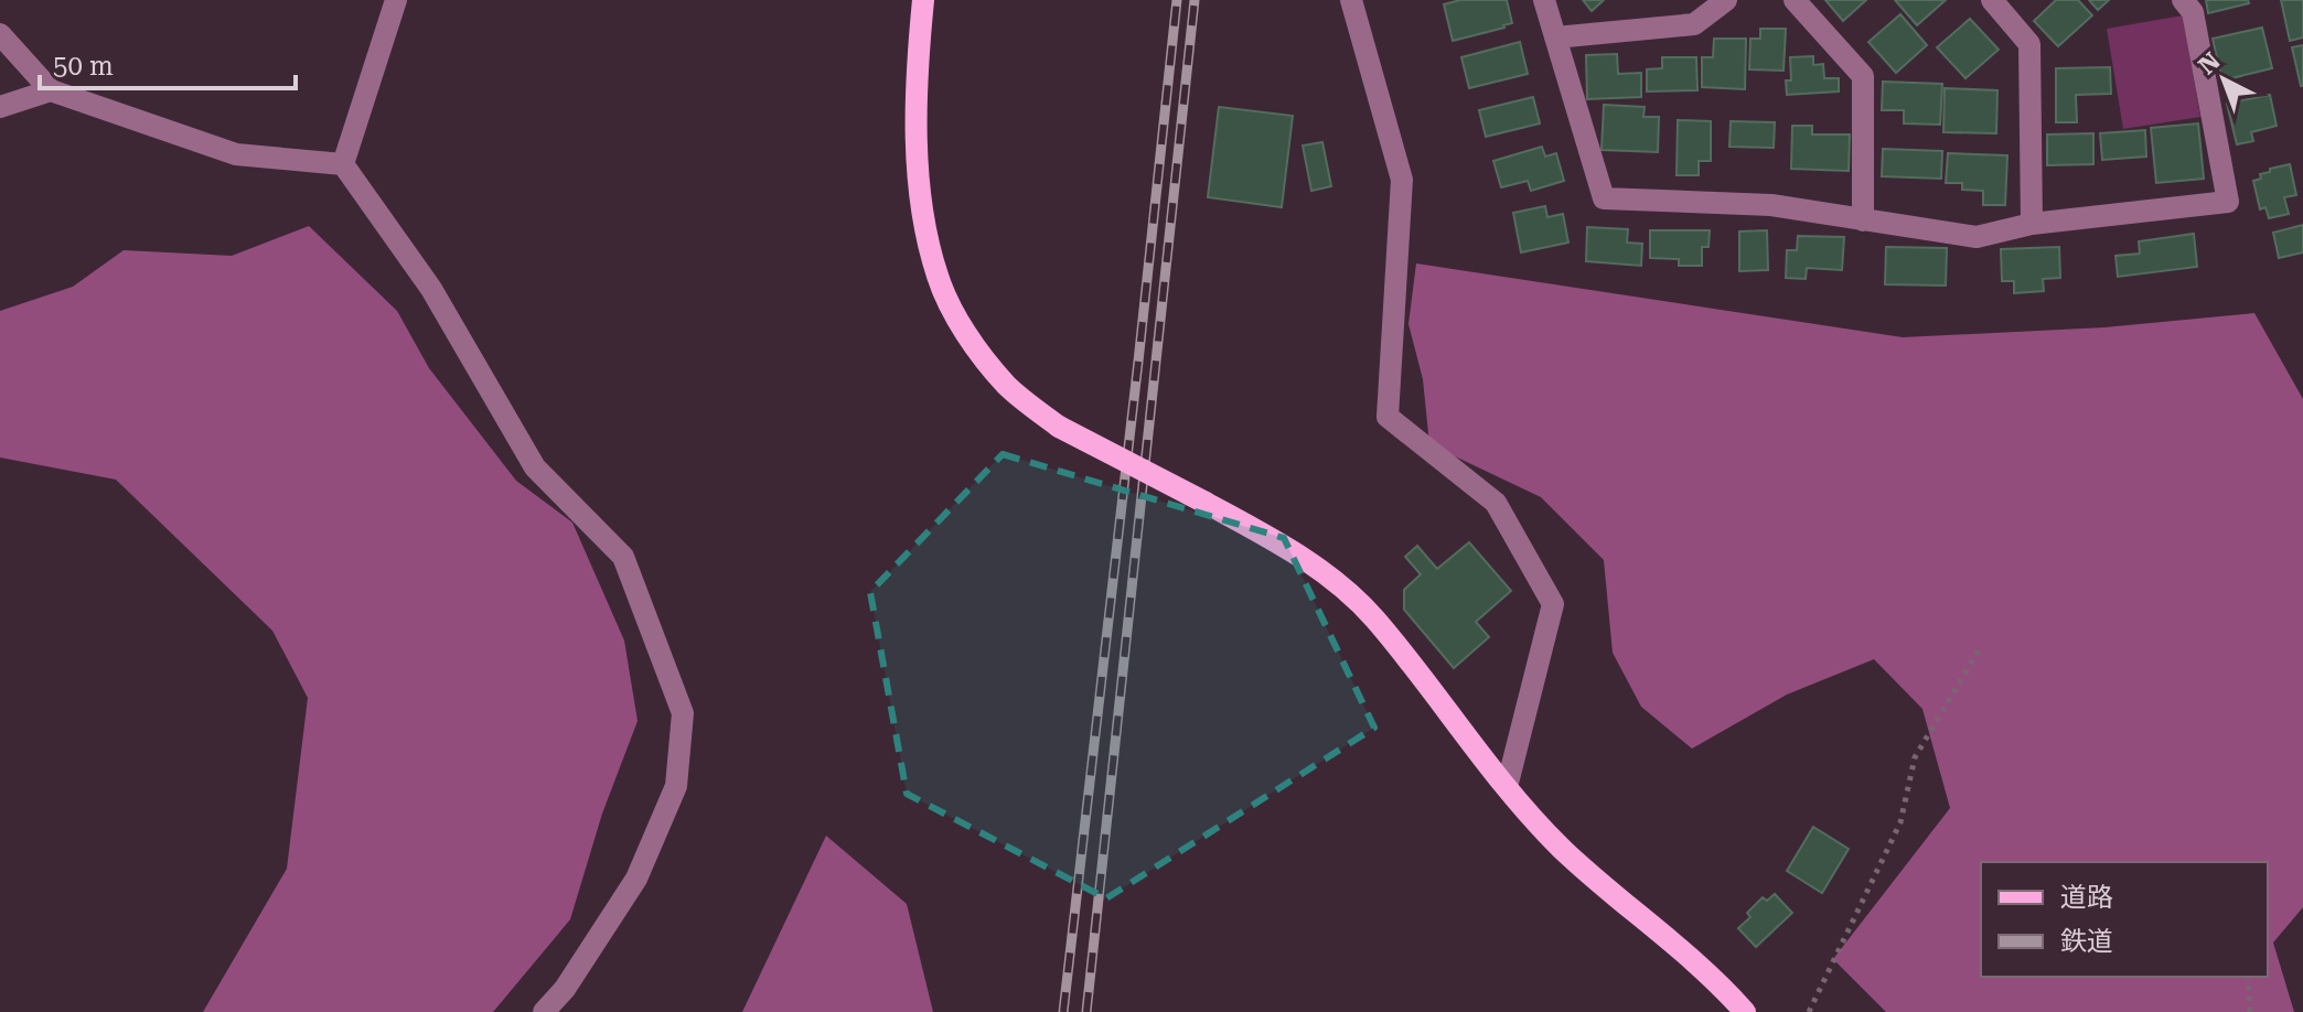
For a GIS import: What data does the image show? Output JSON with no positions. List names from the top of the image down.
{
  "legend": ["道路", "鉄道"],
  "scale_bar": "50 m",
  "north": "top left"
}
